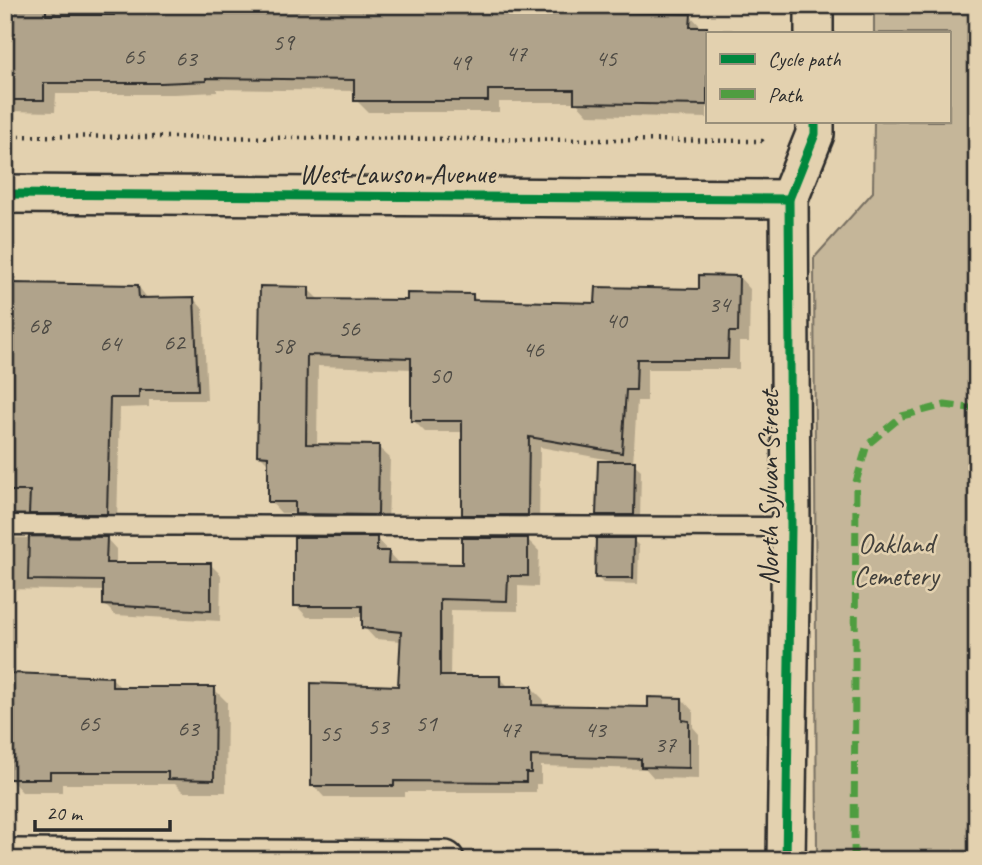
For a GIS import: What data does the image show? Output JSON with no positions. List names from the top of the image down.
{
  "streets": {
    "street": ["West Lawson Avenue", "North Sylvan Street"]
  },
  "crossings": [
    ["West Lawson Avenue", "North Sylvan Street"]
  ],
  "parks": ["Oakland Cemetery"],
  "house_numbers": [
    "59",
    "47",
    "65",
    "63",
    "45",
    "49",
    "34",
    "40",
    "68",
    "56",
    "62",
    "64",
    "58",
    "46",
    "50",
    "65",
    "51",
    "53",
    "63",
    "47",
    "43",
    "55",
    "37"
  ],
  "legend": ["Cycle path", "Path"],
  "scale_bar": "20 m"
}
